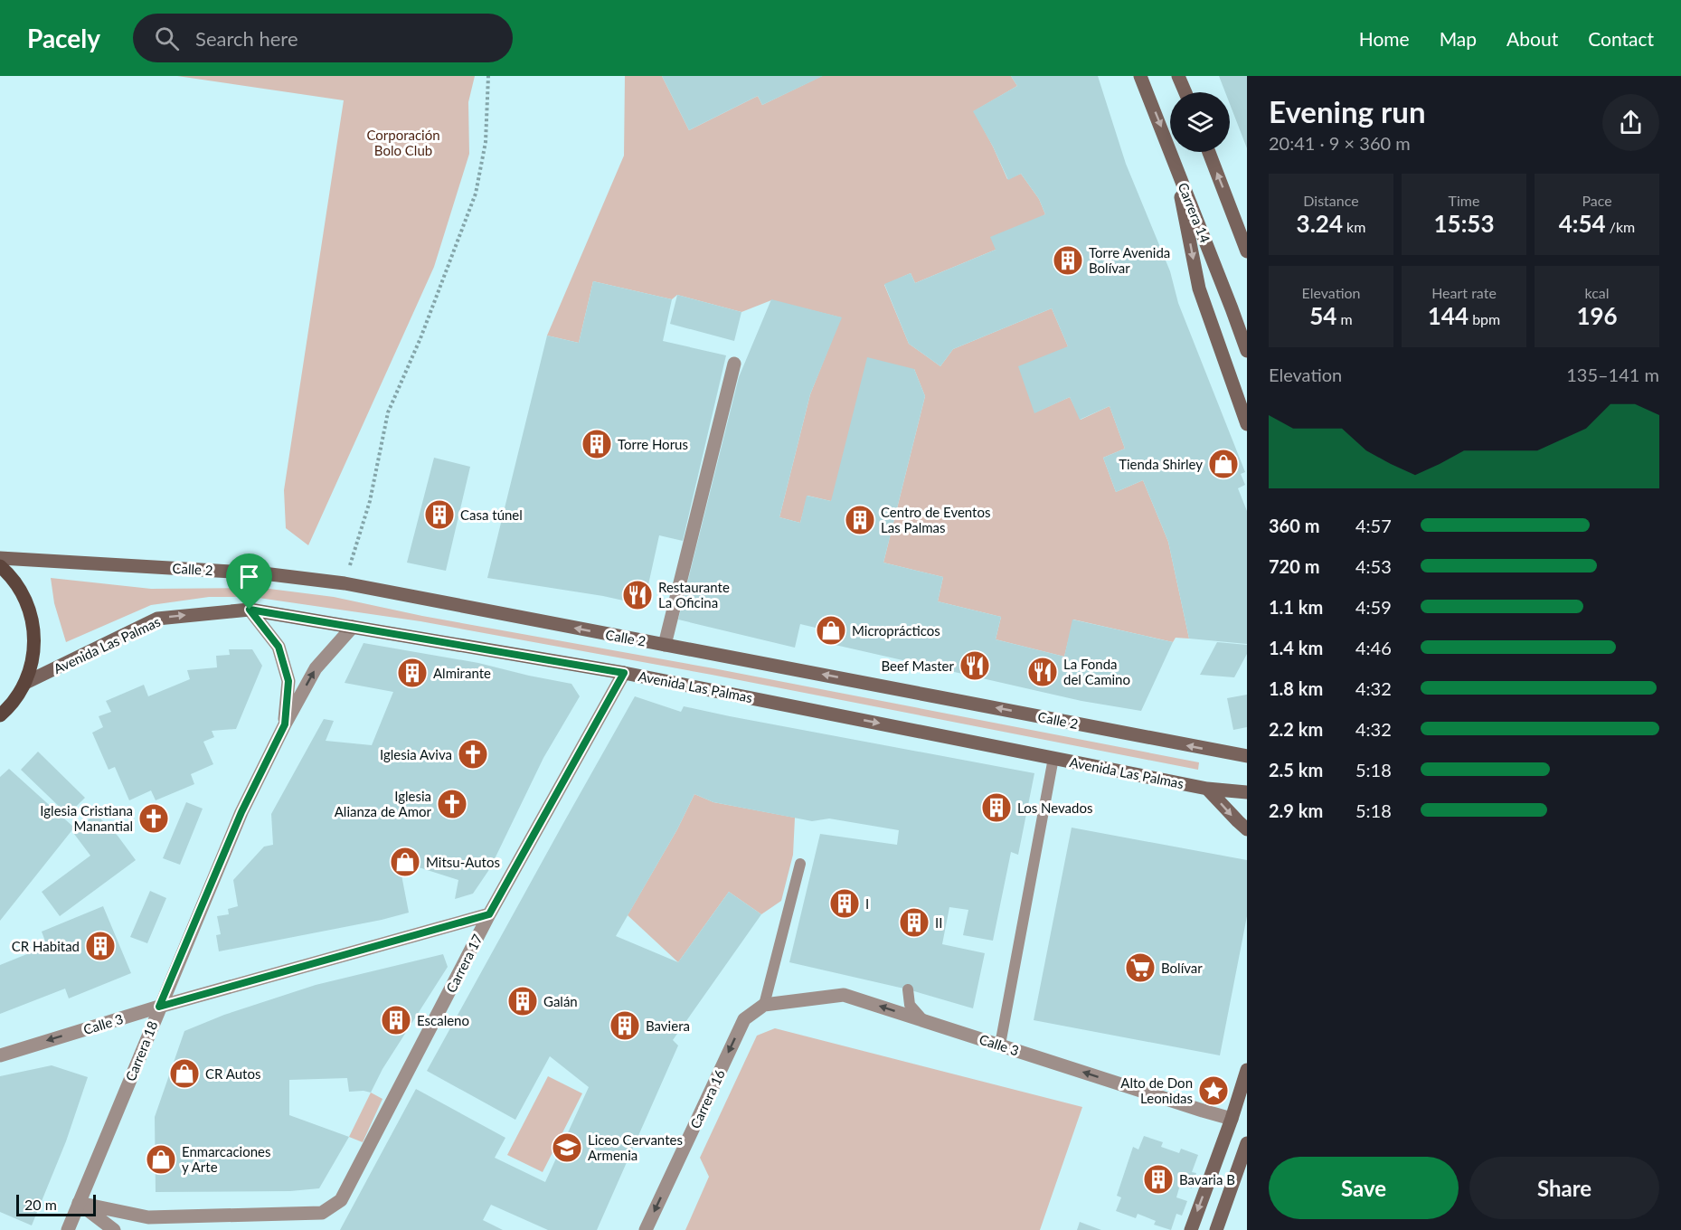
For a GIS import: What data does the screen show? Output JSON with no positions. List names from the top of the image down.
{
  "streets": {
    "main road": ["Carrera 14", "Calle 2", "Avenida Las Palmas"],
    "street": [
      "Carrera 17",
      "Calle 3",
      "Carrera 18",
      "Carrera 16"
    ]
  },
  "crossings": [
    ["Avenida Las Palmas", "Carrera 17"],
    ["Avenida Las Palmas", "Carrera 18"],
    ["Carrera 17", "Calle 3"],
    ["Calle 3", "Carrera 18"],
    ["Calle 3", "Carrera 16"]
  ],
  "one_way": [
    "Calle 2",
    "Avenida Las Palmas",
    "Calle 3",
    "Carrera 16"
  ],
  "parks": ["Corporación Bolo Club"],
  "places": {
    "building": [
      "Torre Avenida Bolívar",
      "Torre Horus",
      "Casa túnel",
      "Centro de Eventos Las Palmas",
      "Almirante",
      "Los Nevados",
      "I",
      "II",
      "CR Habitad",
      "Galán",
      "Escaleno",
      "Baviera",
      "Bavaria B"
    ],
    "shop": [
      "Tienda Shirley",
      "Microprácticos",
      "Mitsu-Autos",
      "CR Autos",
      "Enmarcaciones y Arte"
    ],
    "restaurant": ["Restaurante La Oficina", "Beef Master", "La Fonda del Camino"],
    "church": ["Iglesia Aviva", "Iglesia Alianza de Amor", "Iglesia Cristiana Manantial"],
    "supermarket": ["Bolívar"],
    "place": ["Alto de Don Leonidas"],
    "school or university": ["Liceo Cervantes Armenia"]
  },
  "scale_bar": "20 m",
  "page": {
    "header": "Pacely",
    "search": "Search here",
    "nav": [
      "Home",
      "Map",
      "About",
      "Contact"
    ],
    "heading": ["Evening run", "20:41 · 9 × 360 m"],
    "stats": [
      ["Distance", "3.24 km"],
      ["Time", "15:53"],
      ["Pace", "4:54 /km"],
      ["Elevation", "54 m"],
      ["Heart rate", "144 bpm"],
      ["kcal", "196"]
    ],
    "chart": ["Elevation", "135–141 m"],
    "list": [
      {
        "name": "360 m",
        "note": "4:57"
      },
      {
        "name": "720 m",
        "note": "4:53"
      },
      {
        "name": "1.1 km",
        "note": "4:59"
      },
      {
        "name": "1.4 km",
        "note": "4:46"
      },
      {
        "name": "1.8 km",
        "note": "4:32"
      },
      {
        "name": "2.2 km",
        "note": "4:32"
      },
      {
        "name": "2.5 km",
        "note": "5:18"
      },
      {
        "name": "2.9 km",
        "note": "5:18"
      }
    ],
    "buttons": ["Save", "Share"],
    "scale": "20 m"
  }
}
